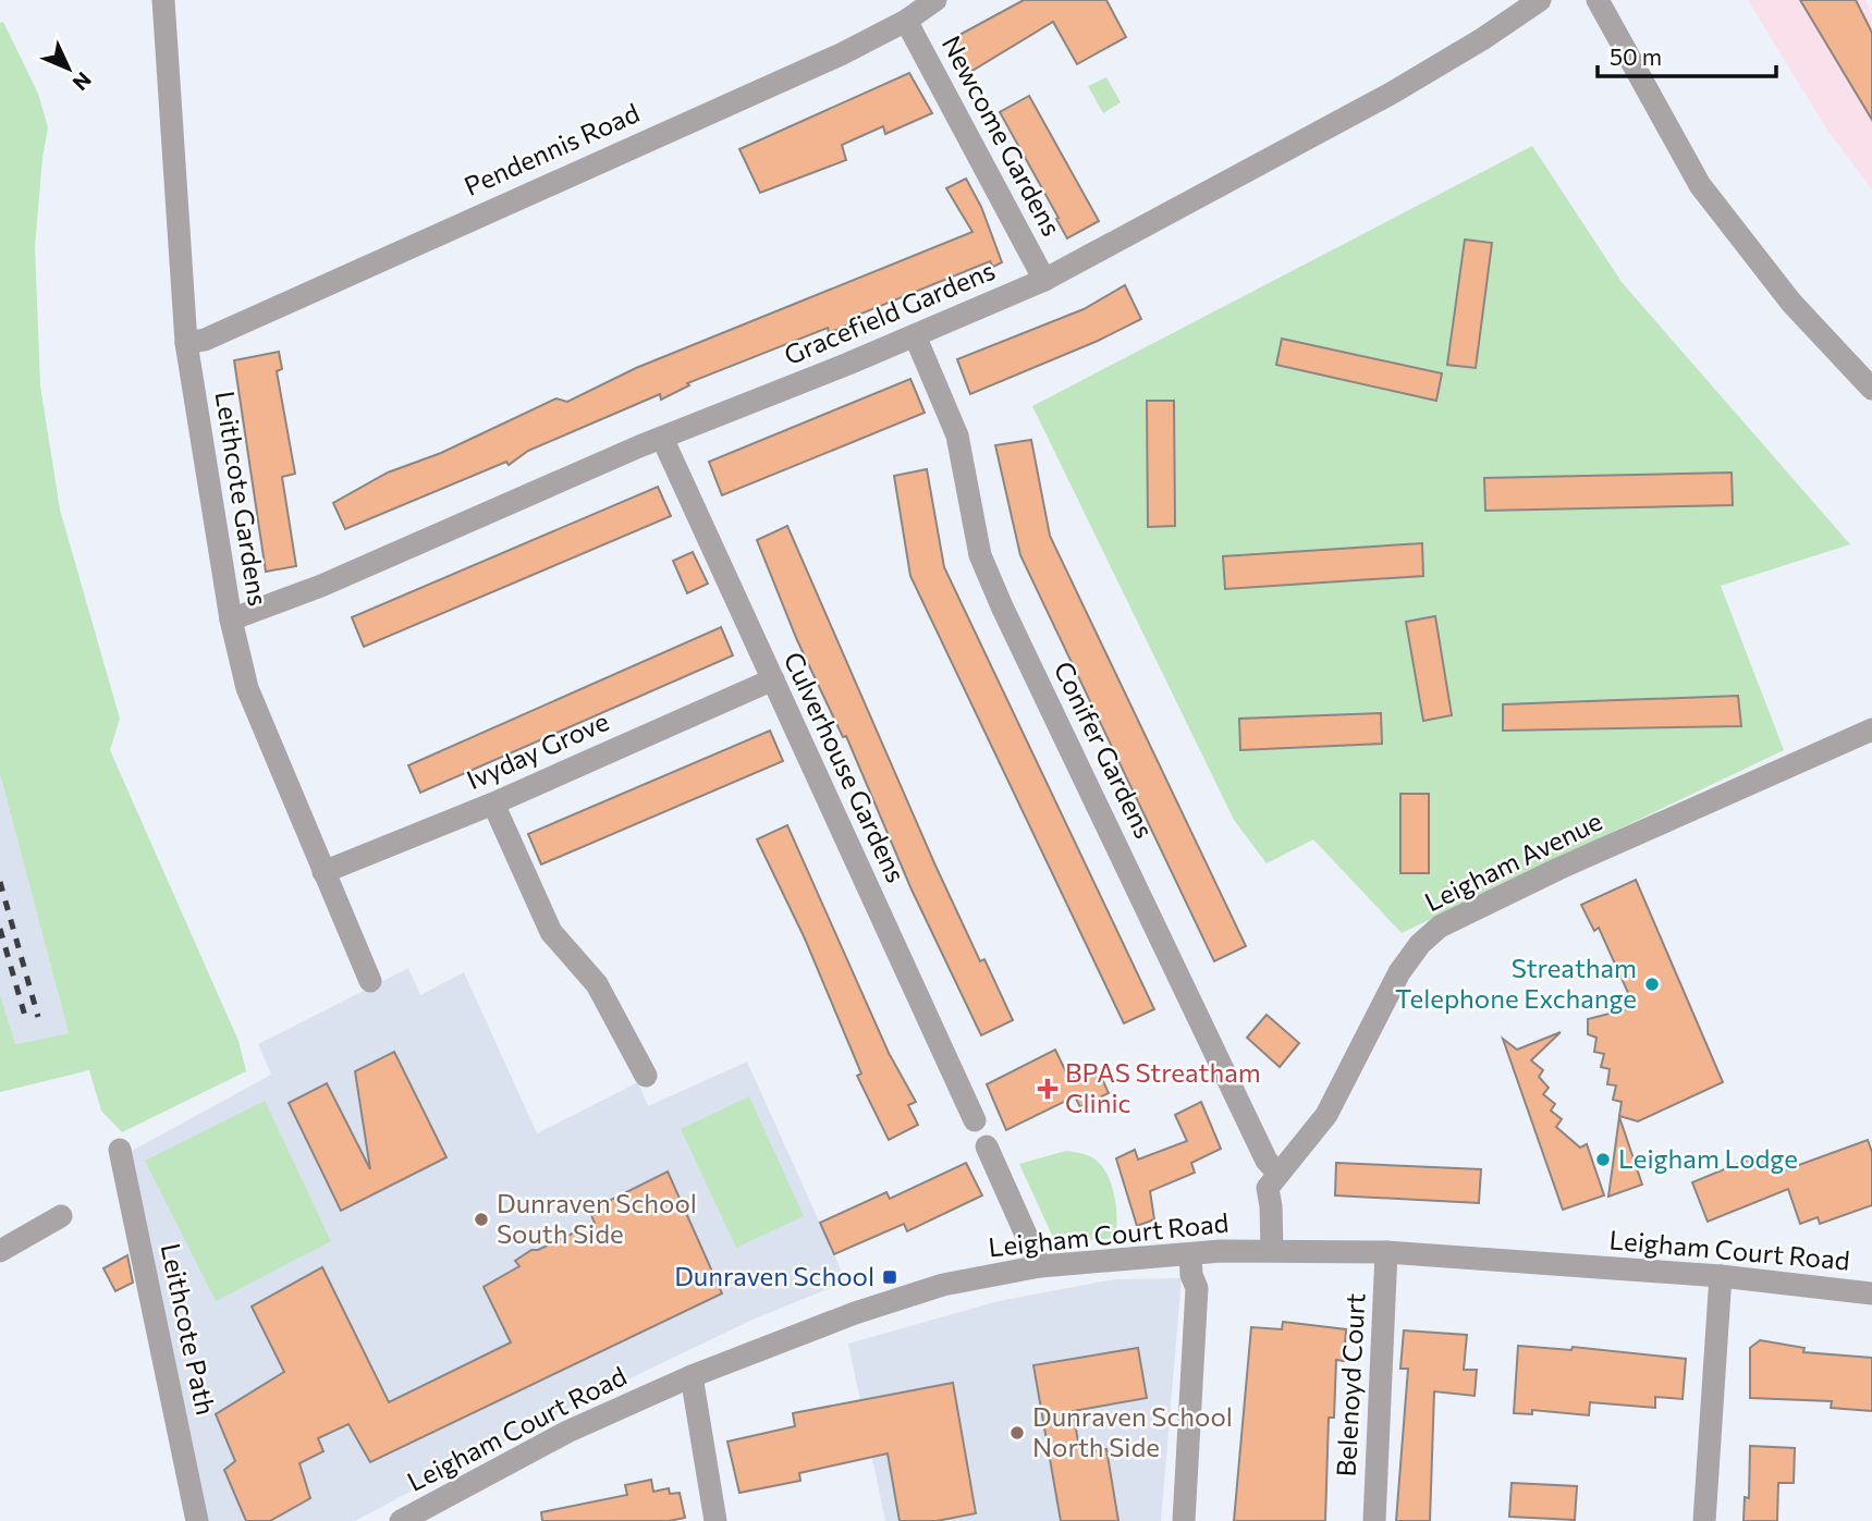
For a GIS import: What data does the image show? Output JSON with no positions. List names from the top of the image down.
{
  "streets": {
    "street": [
      "Newcome Gardens",
      "Pendennis Road",
      "Gracefield Gardens",
      "Leithcote Gardens",
      "Conifer Gardens",
      "Ivyday Grove",
      "Culverhouse Gardens",
      "Leigham Avenue",
      "Leigham Court Road",
      "Leithcote Path",
      "Belenoyd Court"
    ]
  },
  "crossings": [
    ["Newcome Gardens", "Pendennis Road"],
    ["Newcome Gardens", "Gracefield Gardens"],
    ["Pendennis Road", "Leithcote Gardens"],
    ["Gracefield Gardens", "Leithcote Gardens"],
    ["Gracefield Gardens", "Conifer Gardens"],
    ["Gracefield Gardens", "Culverhouse Gardens"],
    ["Leithcote Gardens", "Ivyday Grove"],
    ["Conifer Gardens", "Leigham Avenue"],
    ["Ivyday Grove", "Culverhouse Gardens"],
    ["Leigham Court Road", "Belenoyd Court"]
  ],
  "places": {
    "other": [
      "Streatham Telephone Exchange",
      "Leigham Lodge",
      "Dunraven School South Side",
      "Dunraven School North Side"
    ],
    "health": ["BPAS Streatham Clinic"],
    "transit": ["Dunraven School"]
  },
  "scale_bar": "50 m",
  "north": "bottom right"
}
